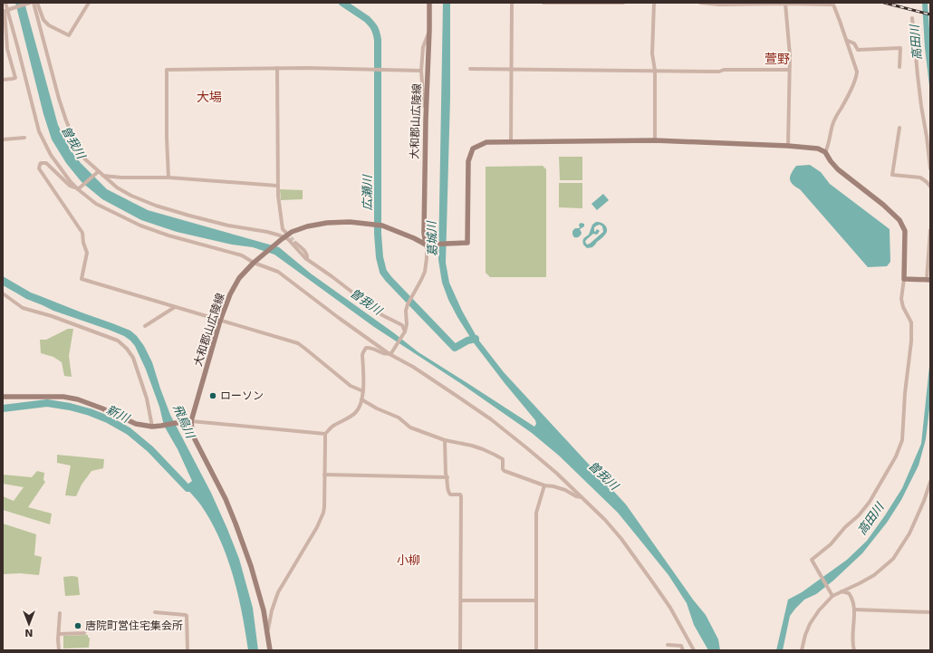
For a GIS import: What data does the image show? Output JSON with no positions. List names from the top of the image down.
{
  "streets": {
    "street": ["大和郡山広陵線"]
  },
  "districts": ["萱野", "大場", "小柳"],
  "water": [
    "高田川",
    "曽我川",
    "広瀬川",
    "葛城川",
    "新川",
    "飛鳥川"
  ],
  "places": ["ローソン", "唐院町営住宅集会所"],
  "north": "bottom"
}
